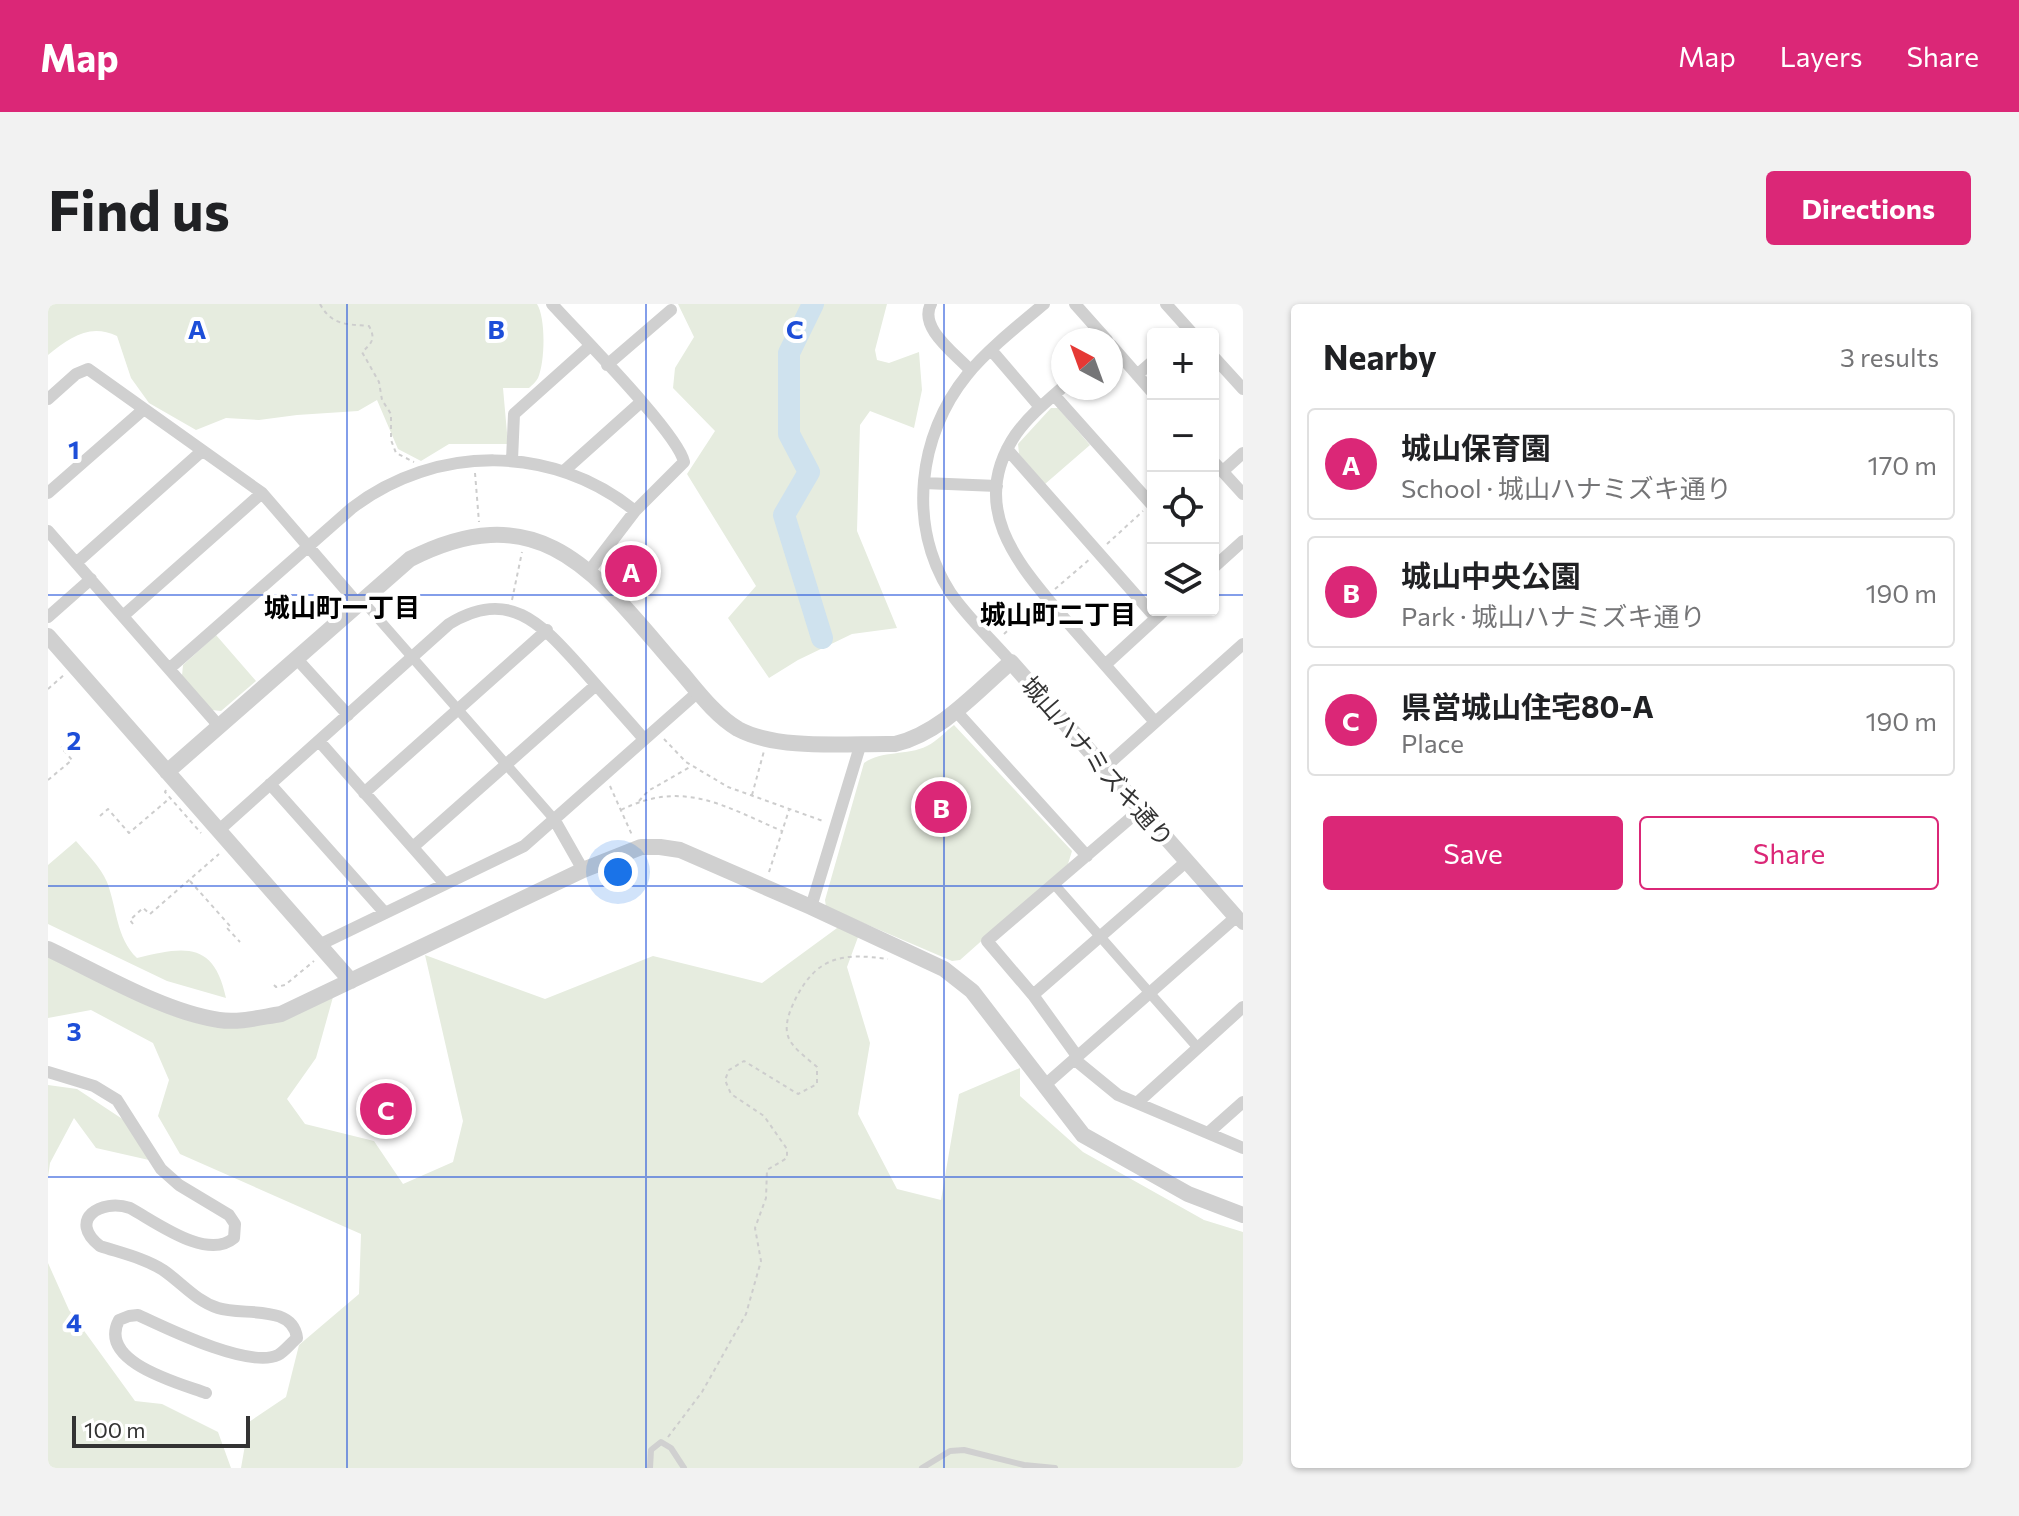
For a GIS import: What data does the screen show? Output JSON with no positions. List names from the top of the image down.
{
  "streets": {
    "street": ["城山ハナミズキ通り"]
  },
  "districts": ["城山町一丁目", "城山町二丁目"],
  "scale_bar": "100 m",
  "north": "top left",
  "page": {
    "header": "Map",
    "nav": ["Map", "Layers", "Share"],
    "buttons": [
      "Directions",
      ["Save", "Share"]
    ],
    "title": "Find us",
    "heading": ["Nearby", "3 results"],
    "map_buttons": ["+", "−"],
    "list": [
      {
        "mark": "A",
        "name": "城山保育園",
        "note": "School · 城山ハナミズキ通り",
        "value": "170 m"
      },
      {
        "mark": "B",
        "name": "城山中央公園",
        "note": "Park · 城山ハナミズキ通り",
        "value": "190 m"
      },
      {
        "mark": "C",
        "name": "県営城山住宅80-A",
        "note": "Place",
        "value": "190 m"
      }
    ],
    "pins": ["A", "B", "C"],
    "scale": "100 m"
  },
  "grid": {
    "columns": ["A", "B", "C"],
    "rows": [
      "1",
      "2",
      "3",
      "4"
    ]
  }
}
